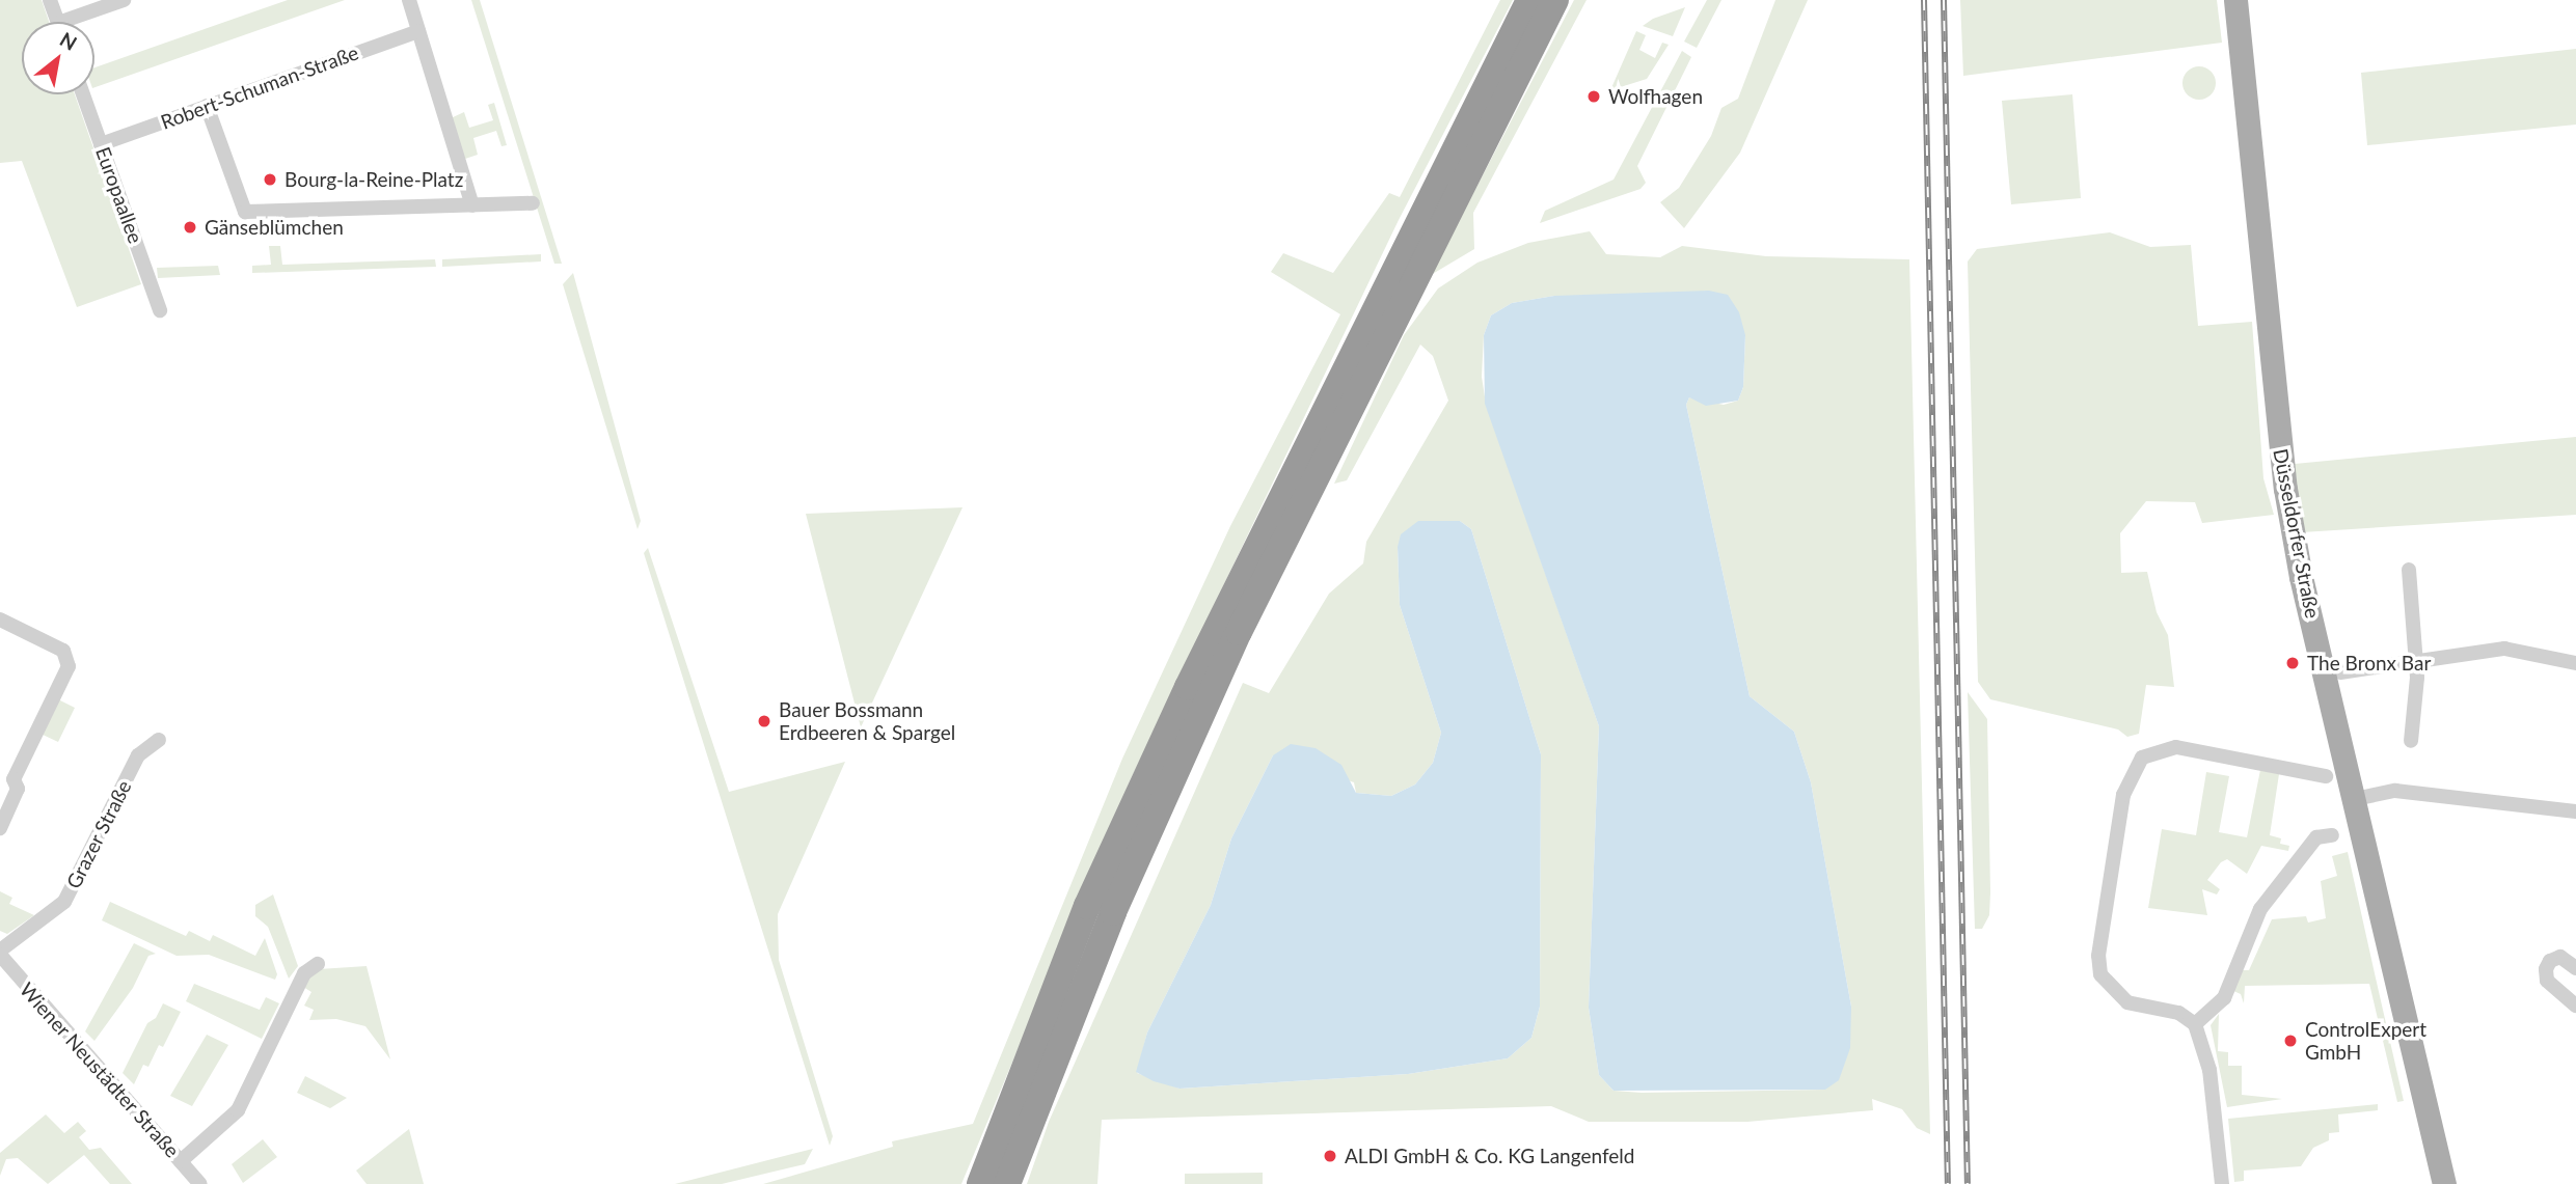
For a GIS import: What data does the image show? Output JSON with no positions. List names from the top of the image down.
{
  "streets": {
    "main road": ["Düsseldorfer Straße"],
    "street": [
      "Robert-Schuman-Straße",
      "Europaallee",
      "Grazer Straße",
      "Wiener Neustädter Straße"
    ]
  },
  "crossings": [
    ["Robert-Schuman-Straße", "Europaallee"],
    ["Grazer Straße", "Wiener Neustädter Straße"]
  ],
  "places": [
    "Wolfhagen",
    "Bourg-la-Reine-Platz",
    "Gänseblümchen",
    "The Bronx Bar",
    "Bauer Bossmann Erdbeeren & Spargel",
    "ControlExpert GmbH",
    "ALDI GmbH & Co. KG Langenfeld"
  ],
  "north": "top right"
}
